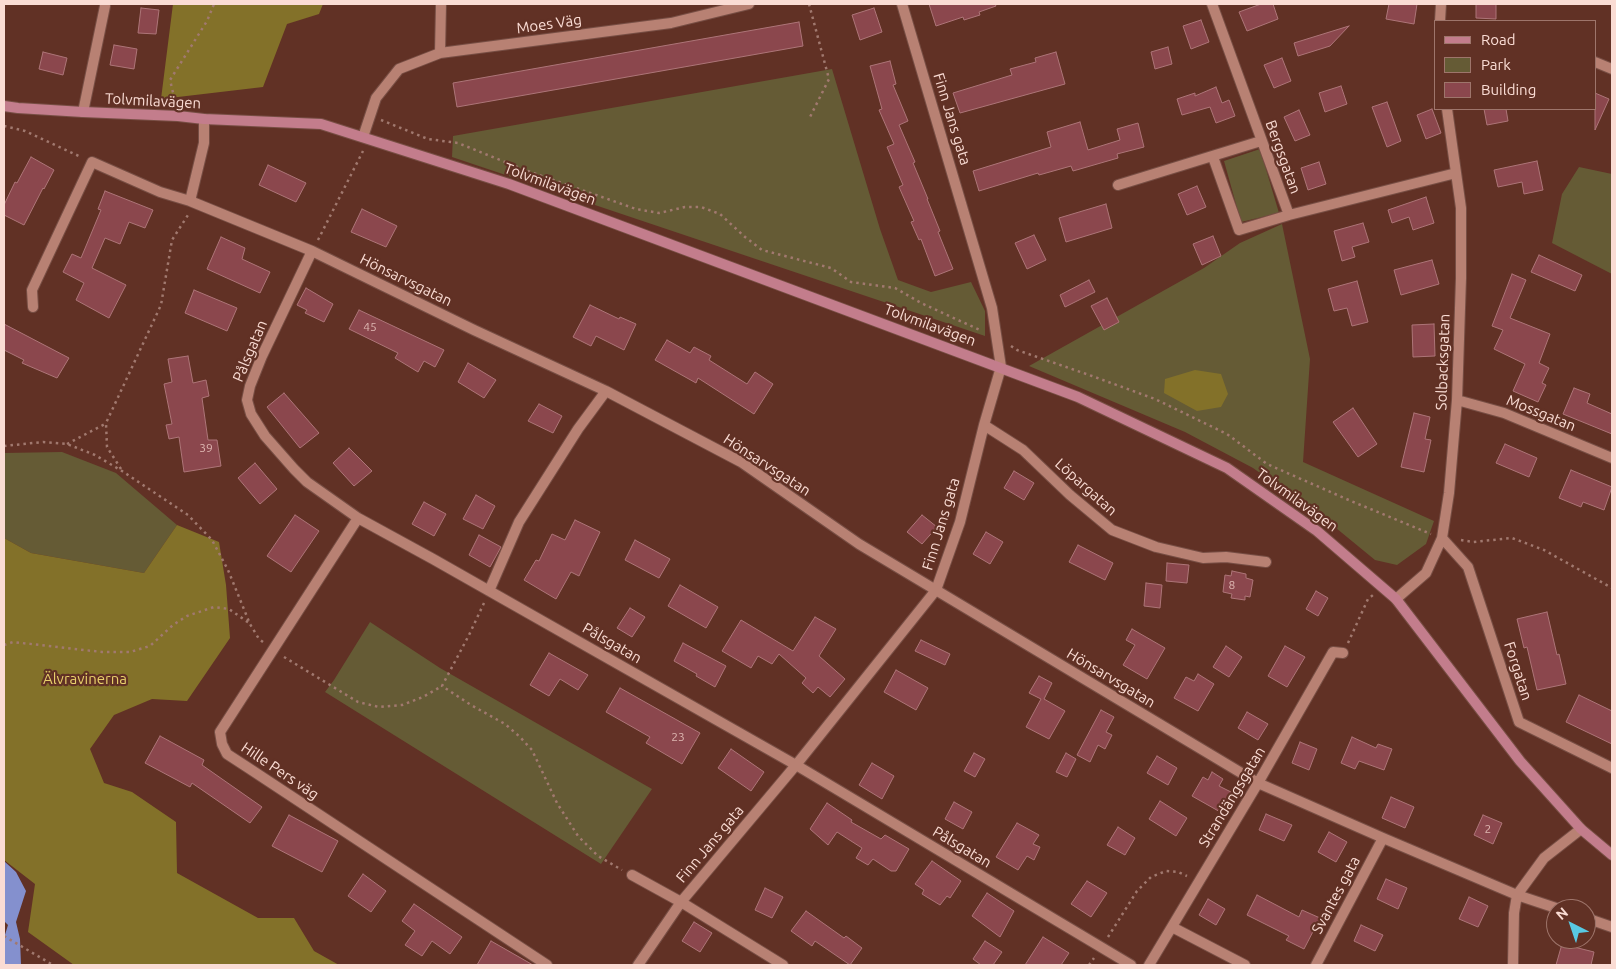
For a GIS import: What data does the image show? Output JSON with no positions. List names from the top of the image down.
{
  "streets": {
    "street": [
      "Moes Väg",
      "Tolvmilavägen",
      "Finn Jans gata",
      "Bergsgatan",
      "Hönsarvsgatan",
      "Pålsgatan",
      "Solbacksgatan",
      "Mossgatan",
      "Löpargatan",
      "Forgatan",
      "Hille Pers väg",
      "Strandängsgatan",
      "Svantes gata"
    ]
  },
  "crossings": [
    ["Moes Väg", "Tolvmilavägen"],
    ["Tolvmilavägen", "Finn Jans gata"],
    ["Tolvmilavägen", "Solbacksgatan"],
    ["Finn Jans gata", "Hönsarvsgatan"],
    ["Finn Jans gata", "Pålsgatan"],
    ["Finn Jans gata", "Löpargatan"],
    ["Bergsgatan", "Solbacksgatan"],
    ["Hönsarvsgatan", "Pålsgatan"],
    ["Hönsarvsgatan", "Strandängsgatan"],
    ["Hönsarvsgatan", "Svantes gata"],
    ["Pålsgatan", "Hille Pers väg"],
    ["Solbacksgatan", "Mossgatan"],
    ["Solbacksgatan", "Forgatan"]
  ],
  "parks": ["Älvravinerna"],
  "house_numbers": [
    "45",
    "39",
    "8",
    "23",
    "2"
  ],
  "legend": ["Road", "Park", "Building"],
  "north": "top left"
}
